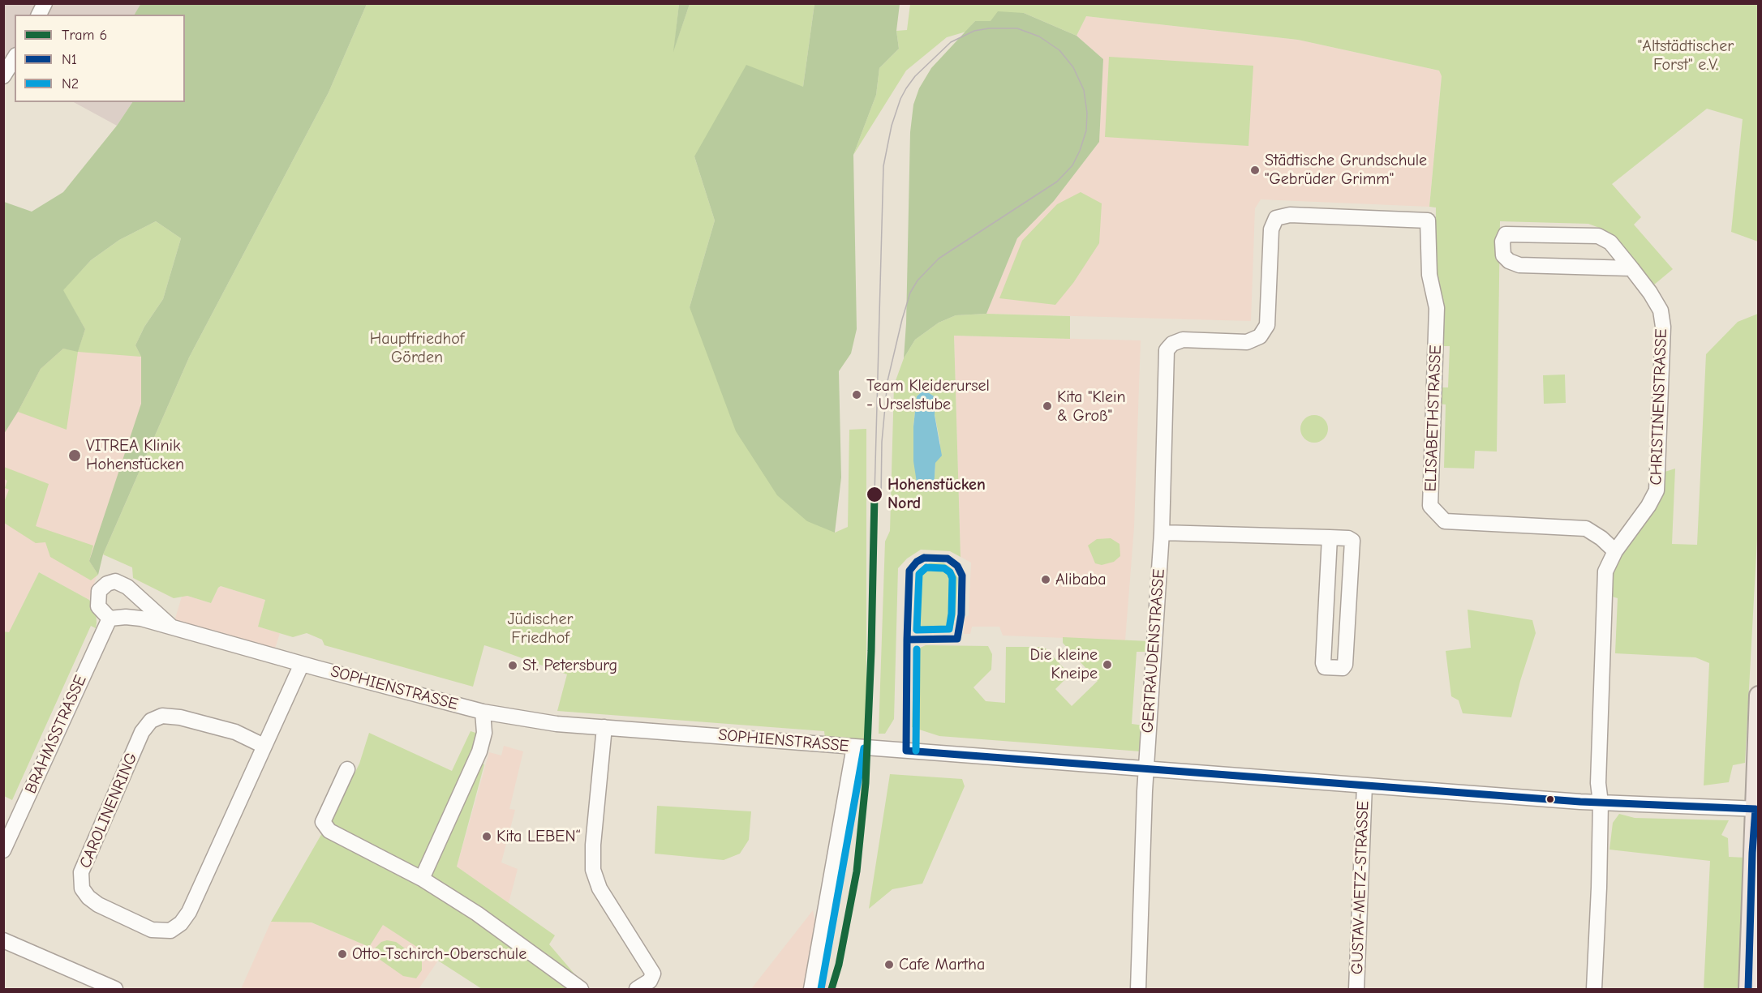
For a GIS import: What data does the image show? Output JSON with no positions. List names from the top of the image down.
{
  "streets": {
    "street": [
      "CHRISTINENSTRASSE",
      "ELISABETHSTRASSE",
      "GERTRAUDENSTRASSE",
      "SOPHIENSTRASSE",
      "BRAHMSSTRASSE",
      "CAROLINENRING",
      "GUSTAV-METZ-STRASSE"
    ]
  },
  "crossings": [
    ["CHRISTINENSTRASSE", "ELISABETHSTRASSE"],
    ["CHRISTINENSTRASSE", "SOPHIENSTRASSE"],
    ["ELISABETHSTRASSE", "GERTRAUDENSTRASSE"],
    ["GERTRAUDENSTRASSE", "SOPHIENSTRASSE"],
    ["SOPHIENSTRASSE", "BRAHMSSTRASSE"],
    ["SOPHIENSTRASSE", "CAROLINENRING"],
    ["SOPHIENSTRASSE", "GUSTAV-METZ-STRASSE"]
  ],
  "parks": ["\"Altstädtischer Forst\" e.V.", "Hauptfriedhof Görden", "Jüdischer Friedhof"],
  "places": [
    "Städtische Grundschule \"Gebrüder Grimm\"",
    "Team Kleiderursel - Urselstube",
    "Kita \"Klein & Groß\"",
    "VITREA Klinik Hohenstücken",
    "Hohenstücken Nord",
    "Alibaba",
    "Die kleine Kneipe",
    "St. Petersburg",
    "Kita LEBEN“",
    "Otto-Tschirch-Oberschule",
    "Cafe Martha"
  ],
  "lines": ["tram line 6", "transit line N1", "transit line N2"],
  "legend": ["Tram 6", "N1", "N2"]
}
